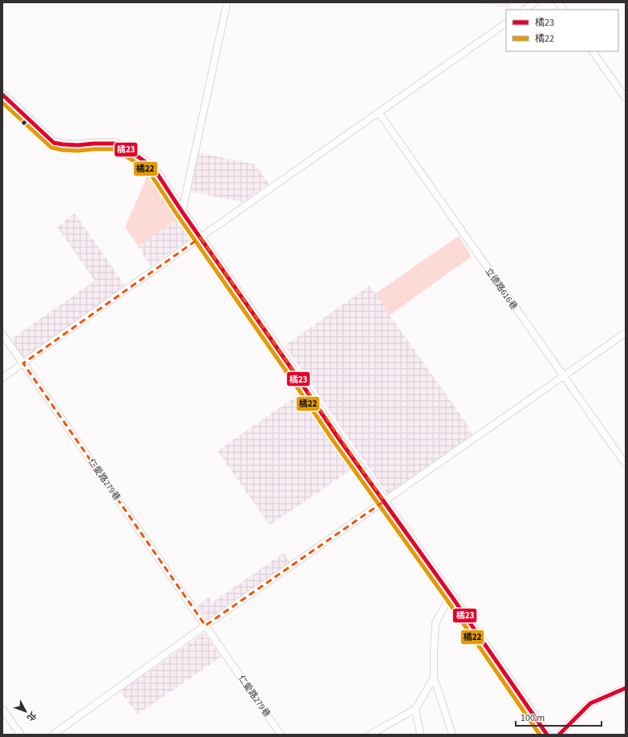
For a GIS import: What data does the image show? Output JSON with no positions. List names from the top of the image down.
{
  "streets": {
    "street": ["立德路616巷", "仁愛路279巷"]
  },
  "lines": ["transit line 橘23", "transit line 橘22"],
  "legend": ["橘23", "橘22"],
  "scale_bar": "100 m",
  "north": "bottom right"
}
